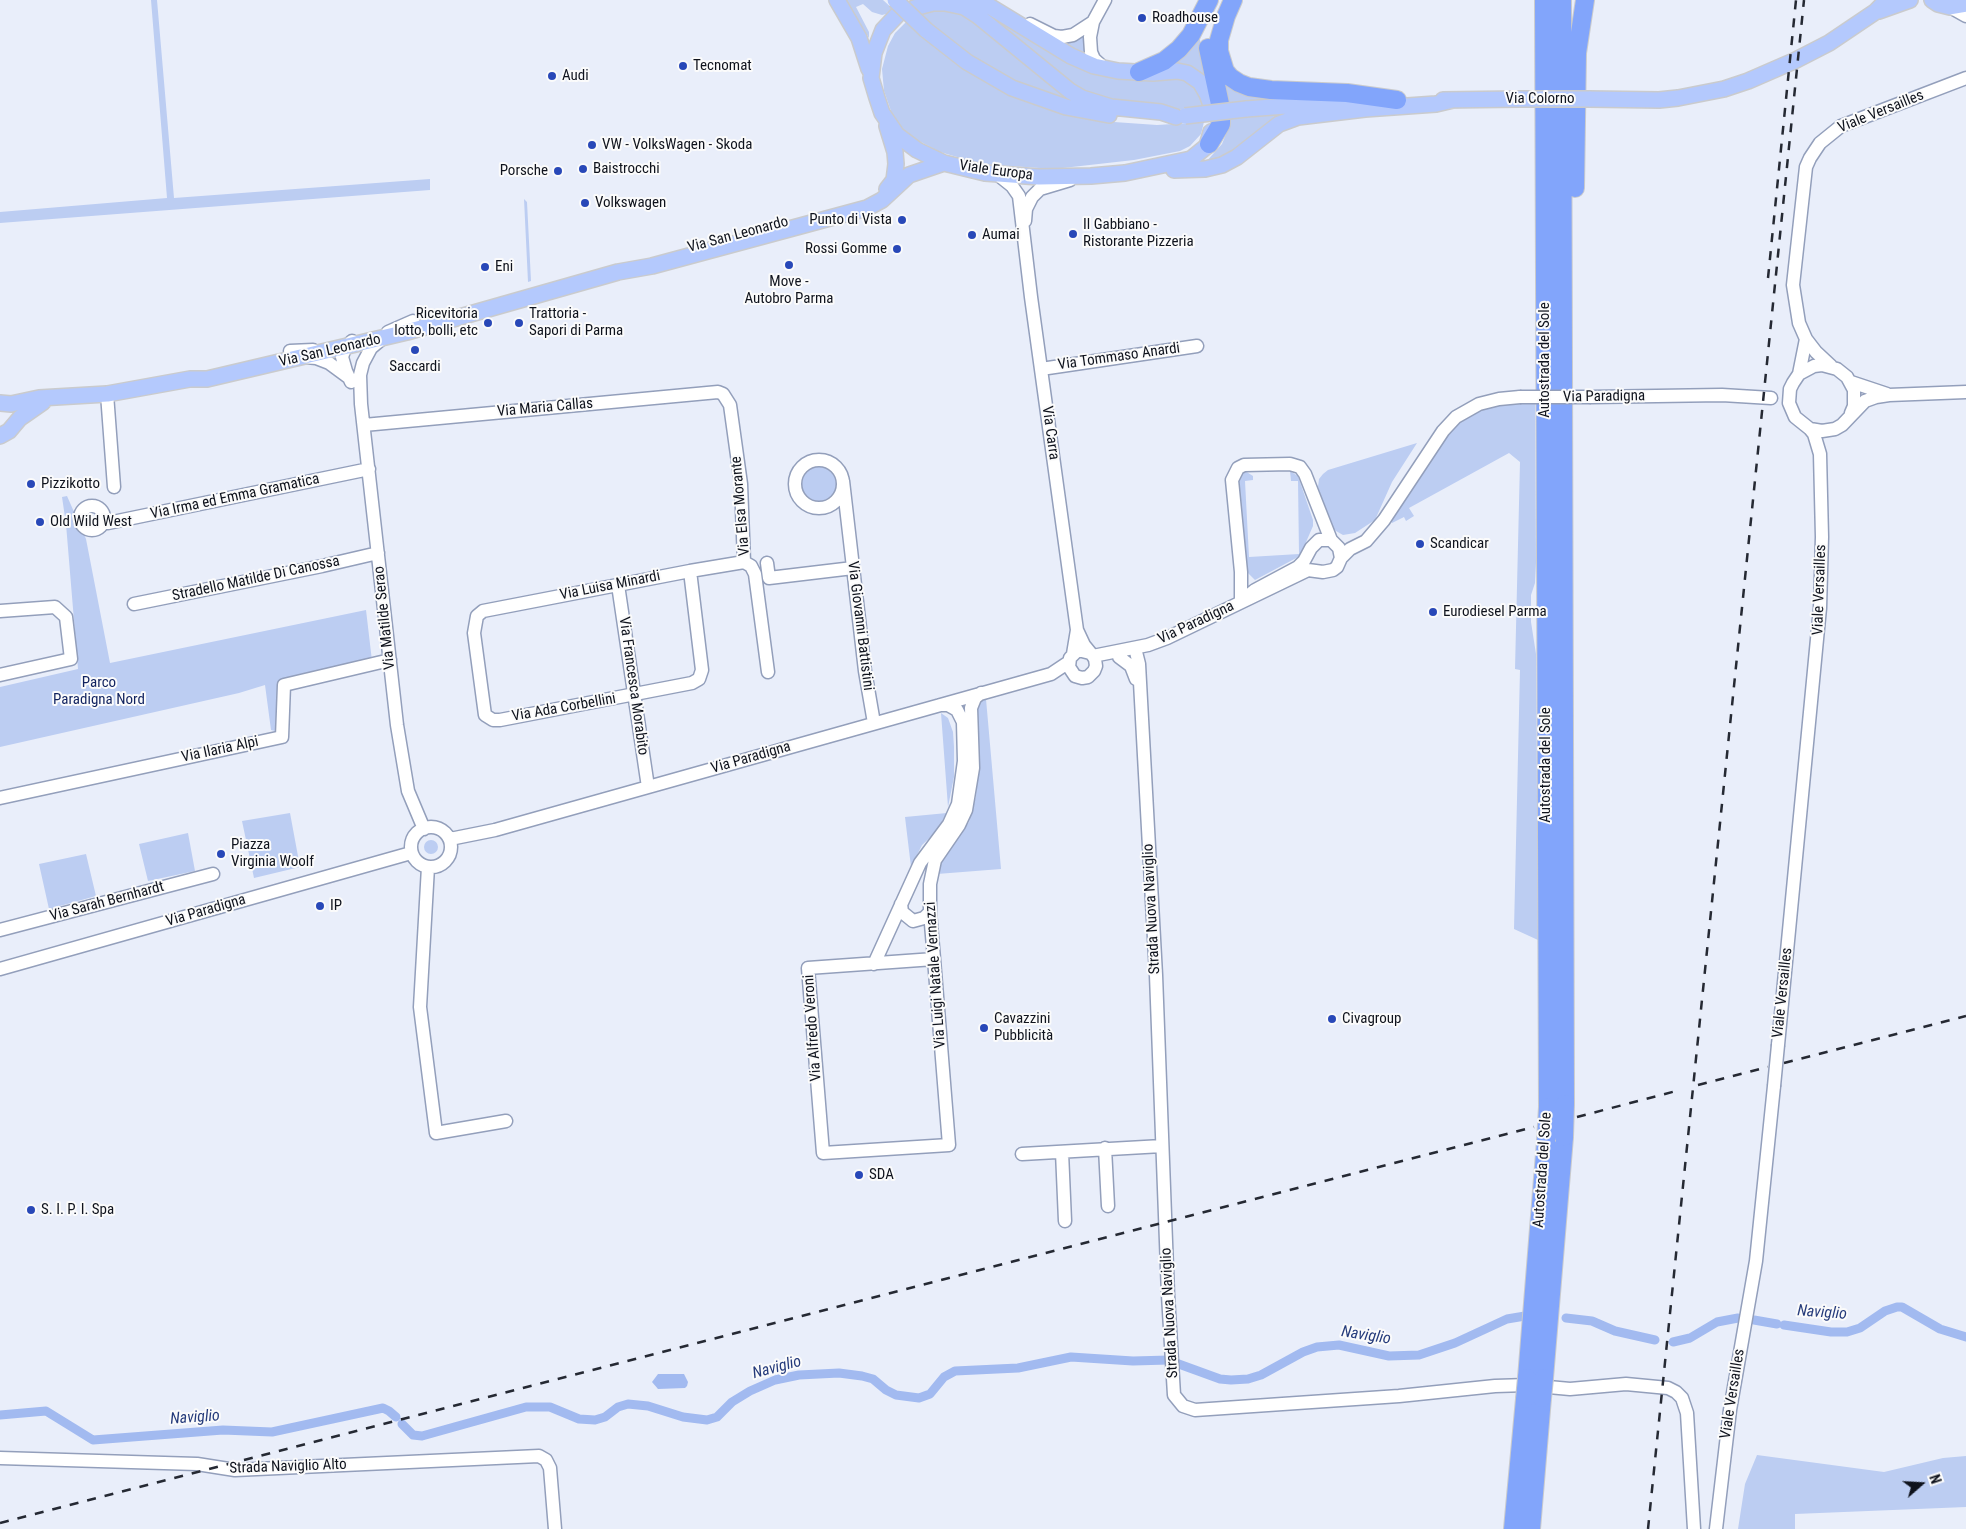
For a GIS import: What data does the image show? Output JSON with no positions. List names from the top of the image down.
{
  "streets": {
    "highway": ["Autostrada del Sole"],
    "main road": ["Via Colorno", "Viale Europa", "Via San Leonardo"],
    "street": [
      "Viale Versailles",
      "Via Tommaso Anardi",
      "Via Paradigna",
      "Via Maria Callas",
      "Via Carra",
      "Via Irma ed Emma Gramatica",
      "Via Elsa Morante",
      "Stradello Matilde Di Canossa",
      "Via Luisa Minardi",
      "Via Matilde Serao",
      "Via Giovanni Battistini",
      "Via Francesca Morabito",
      "Via Ada Corbellini",
      "Via Ilaria Alpi",
      "Via Sarah Bernhardt",
      "Strada Nuova Naviglio",
      "Via Luigi Natale Vernazzi",
      "Via Alfredo Veroni",
      "Strada Naviglio Alto"
    ]
  },
  "crossings": [
    ["Via Colorno", "Viale Europa"],
    ["Viale Versailles", "Via Paradigna"],
    ["Viale Europa", "Via San Leonardo"],
    ["Viale Europa", "Via Carra"],
    ["Via San Leonardo", "Via Matilde Serao"],
    ["Via Tommaso Anardi", "Via Carra"],
    ["Via Paradigna", "Via Carra"],
    ["Via Paradigna", "Via Matilde Serao"],
    ["Via Paradigna", "Via Giovanni Battistini"],
    ["Via Paradigna", "Via Francesca Morabito"],
    ["Via Paradigna", "Strada Nuova Naviglio"],
    ["Via Paradigna", "Via Luigi Natale Vernazzi"],
    ["Via Maria Callas", "Via Elsa Morante"],
    ["Via Maria Callas", "Via Matilde Serao"],
    ["Via Irma ed Emma Gramatica", "Via Matilde Serao"],
    ["Via Elsa Morante", "Via Luisa Minardi"],
    ["Stradello Matilde Di Canossa", "Via Matilde Serao"],
    ["Via Luisa Minardi", "Via Francesca Morabito"],
    ["Via Luisa Minardi", "Via Ada Corbellini"],
    ["Via Matilde Serao", "Via Ilaria Alpi"],
    ["Via Francesca Morabito", "Via Ada Corbellini"],
    ["Via Luigi Natale Vernazzi", "Via Alfredo Veroni"]
  ],
  "water": ["Naviglio"],
  "parks": ["Parco Paradigna Nord"],
  "places": [
    "Roadhouse",
    "Tecnomat",
    "Audi",
    "VW - VolksWagen - Skoda",
    "Baistrocchi",
    "Porsche",
    "Volkswagen",
    "Punto di Vista",
    "Il Gabbiano - Ristorante Pizzeria",
    "Aumai",
    "Rossi Gomme",
    "Move - Autobro Parma",
    "Eni",
    "Ricevitoria lotto, bolli, etc",
    "Trattoria - Sapori di Parma",
    "Saccardi",
    "Pizzikotto",
    "Old Wild West",
    "Scandicar",
    "Eurodiesel Parma",
    "Piazza Virginia Woolf",
    "IP",
    "Civagroup",
    "Cavazzini Pubblicità",
    "SDA",
    "S. I. P. I. Spa"
  ],
  "north": "right"
}
